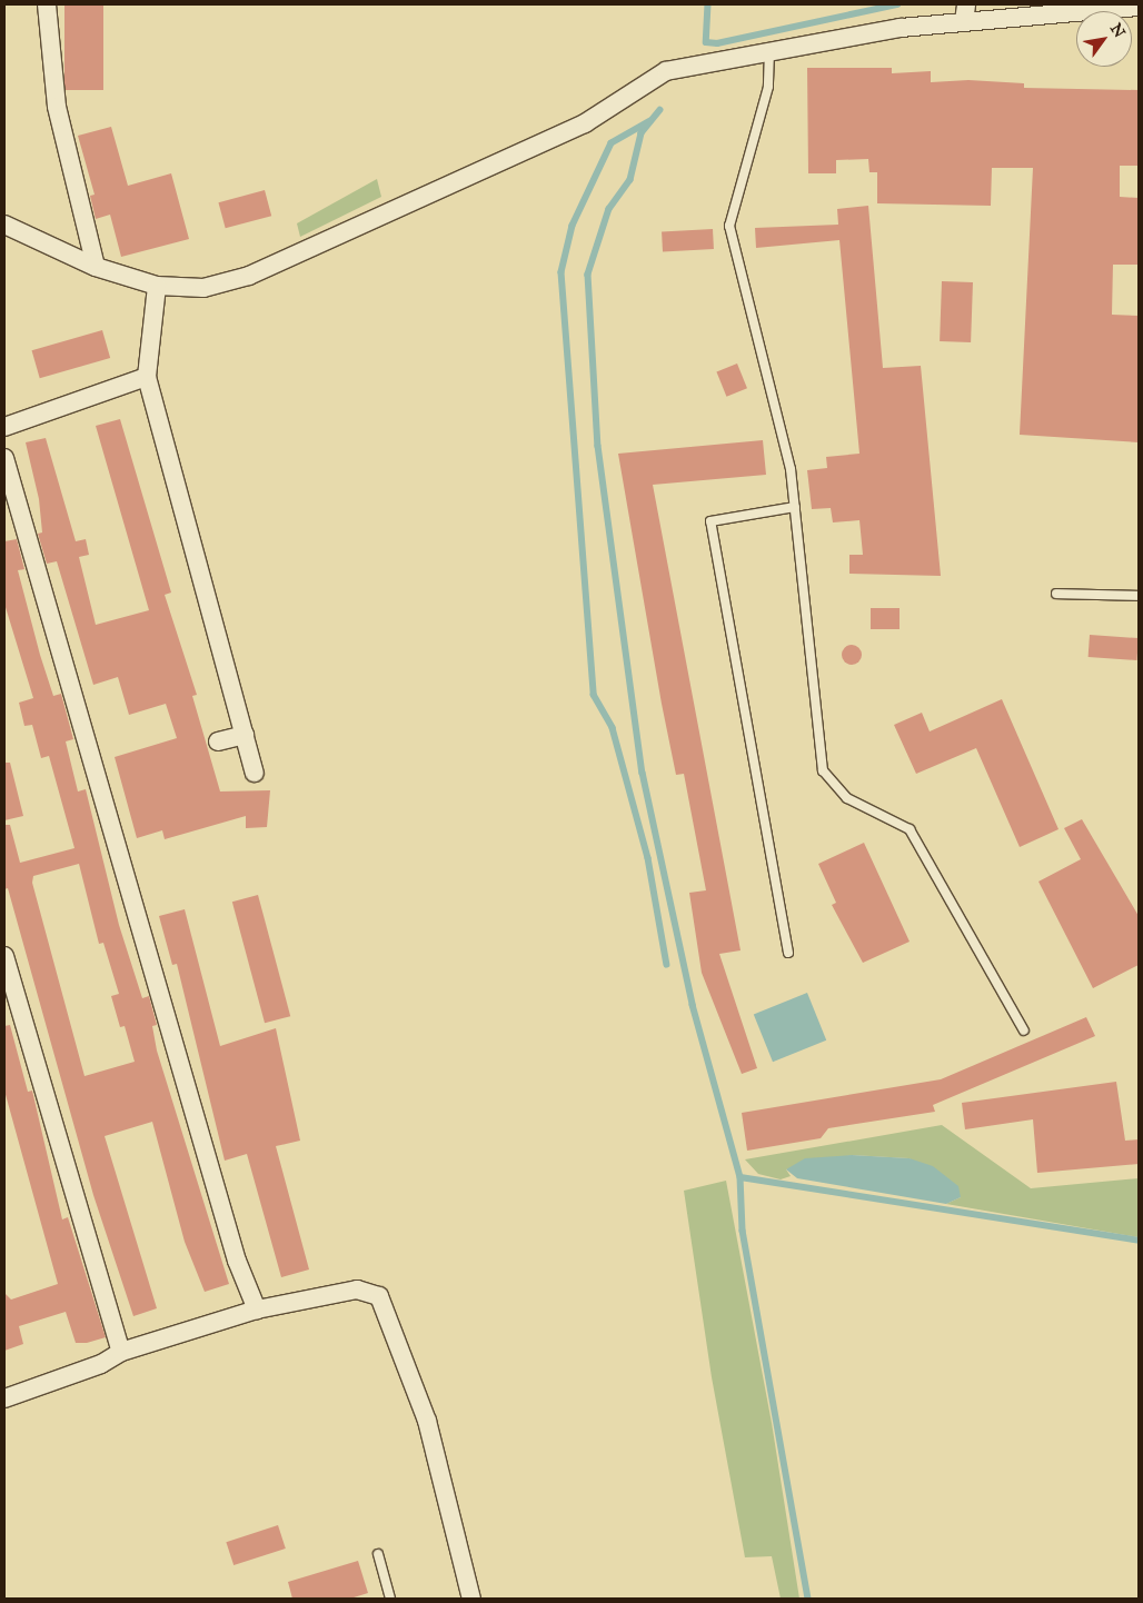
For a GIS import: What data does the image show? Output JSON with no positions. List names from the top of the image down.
{
  "north": "top right"
}
